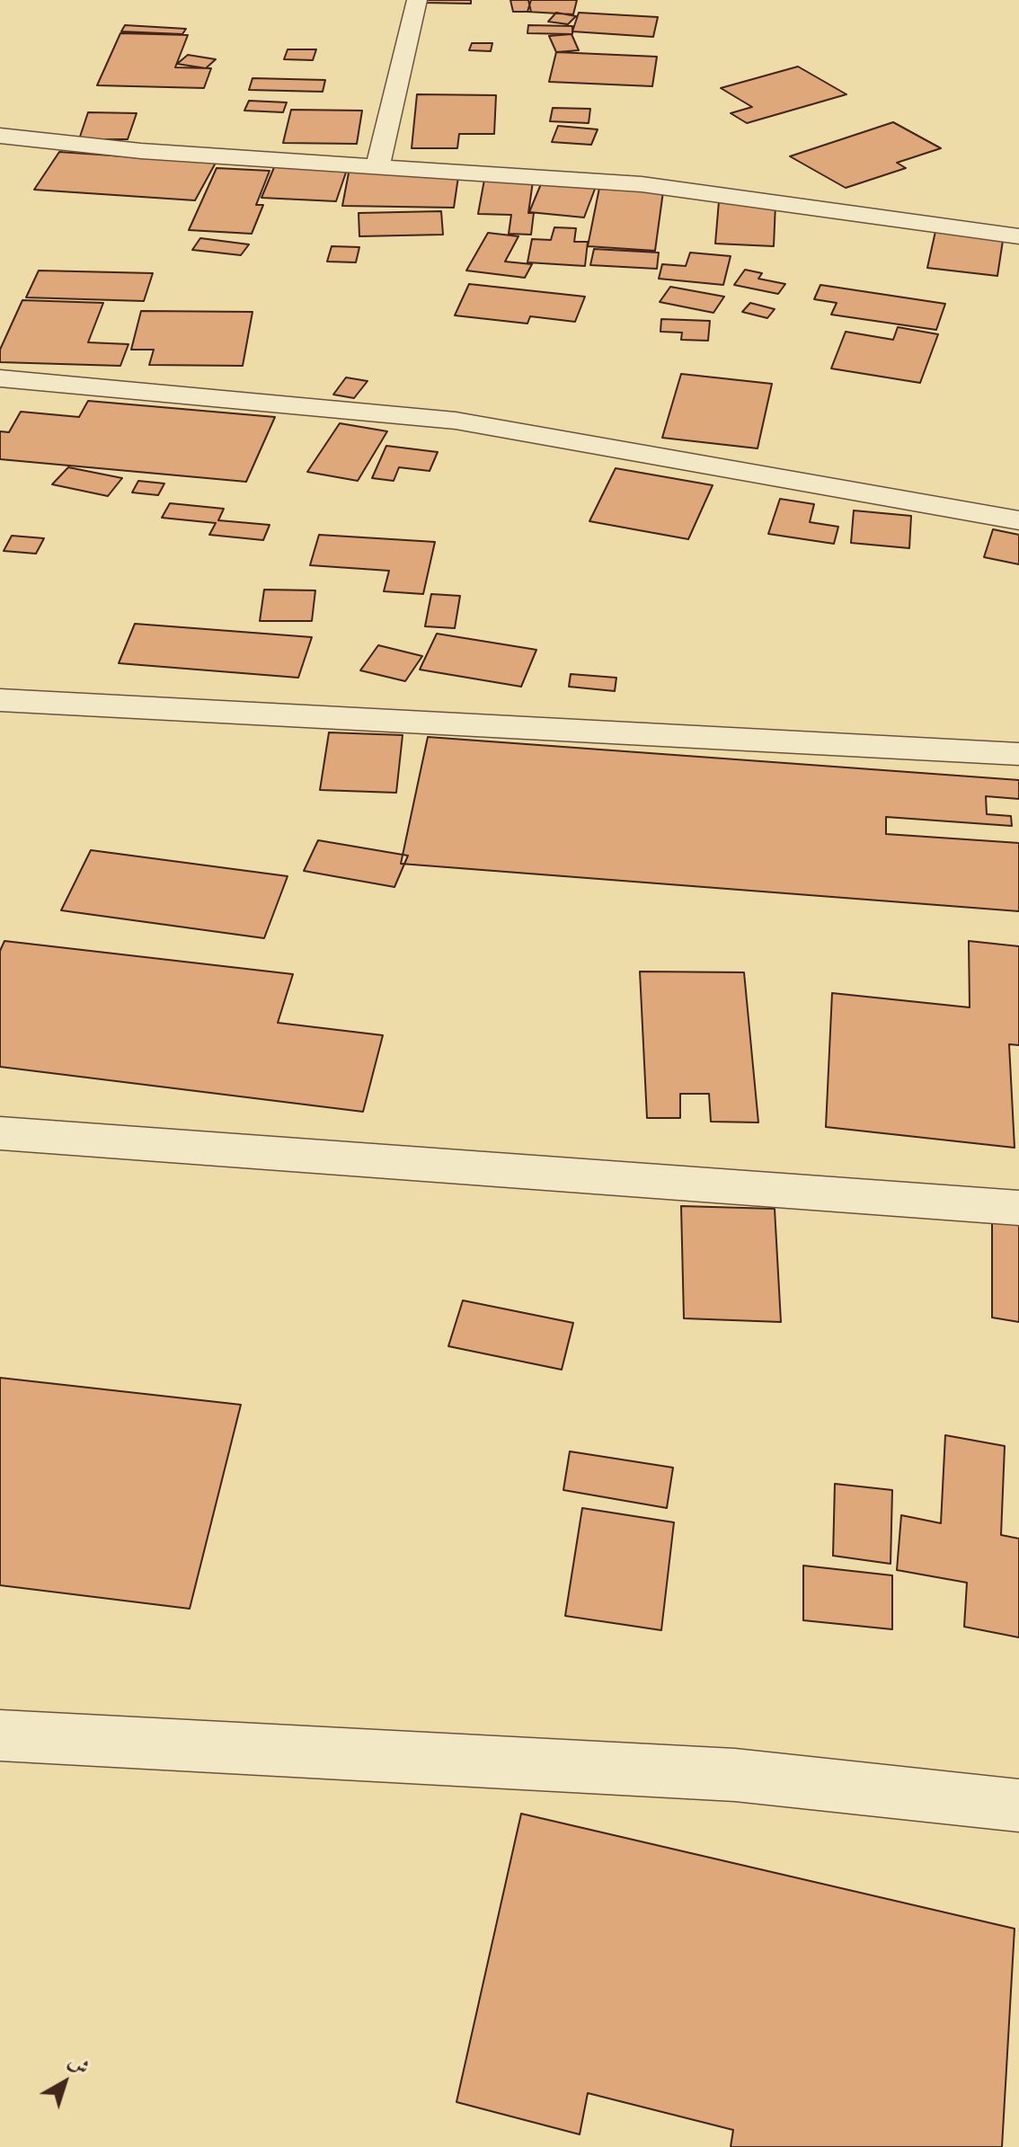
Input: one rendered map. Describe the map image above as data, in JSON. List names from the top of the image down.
{
  "north": "top right"
}
